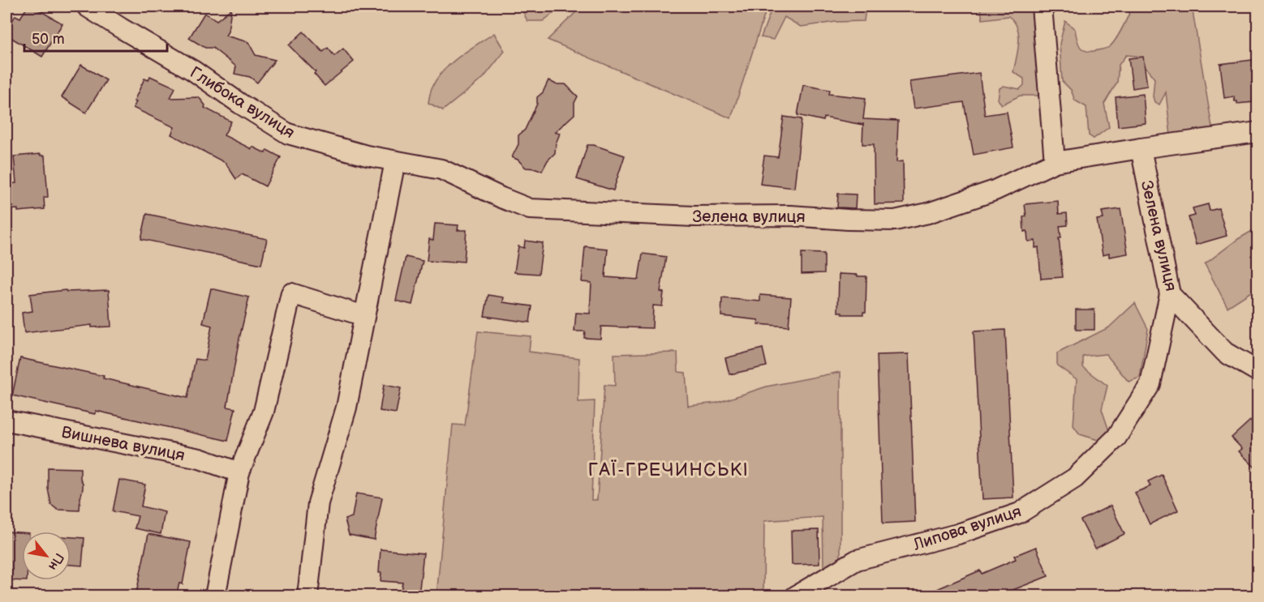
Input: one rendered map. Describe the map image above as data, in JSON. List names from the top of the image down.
{
  "streets": {
    "street": [
      "Глибока вулиця",
      "Зелена вулиця",
      "Вишнева вулиця",
      "Липова вулиця"
    ]
  },
  "crossings": [
    ["Глибока вулиця", "Зелена вулиця"],
    ["Зелена вулиця", "Липова вулиця"]
  ],
  "districts": ["ГАЇ-ГРЕЧИНСЬКІ"],
  "scale_bar": "50 m",
  "north": "bottom right"
}
